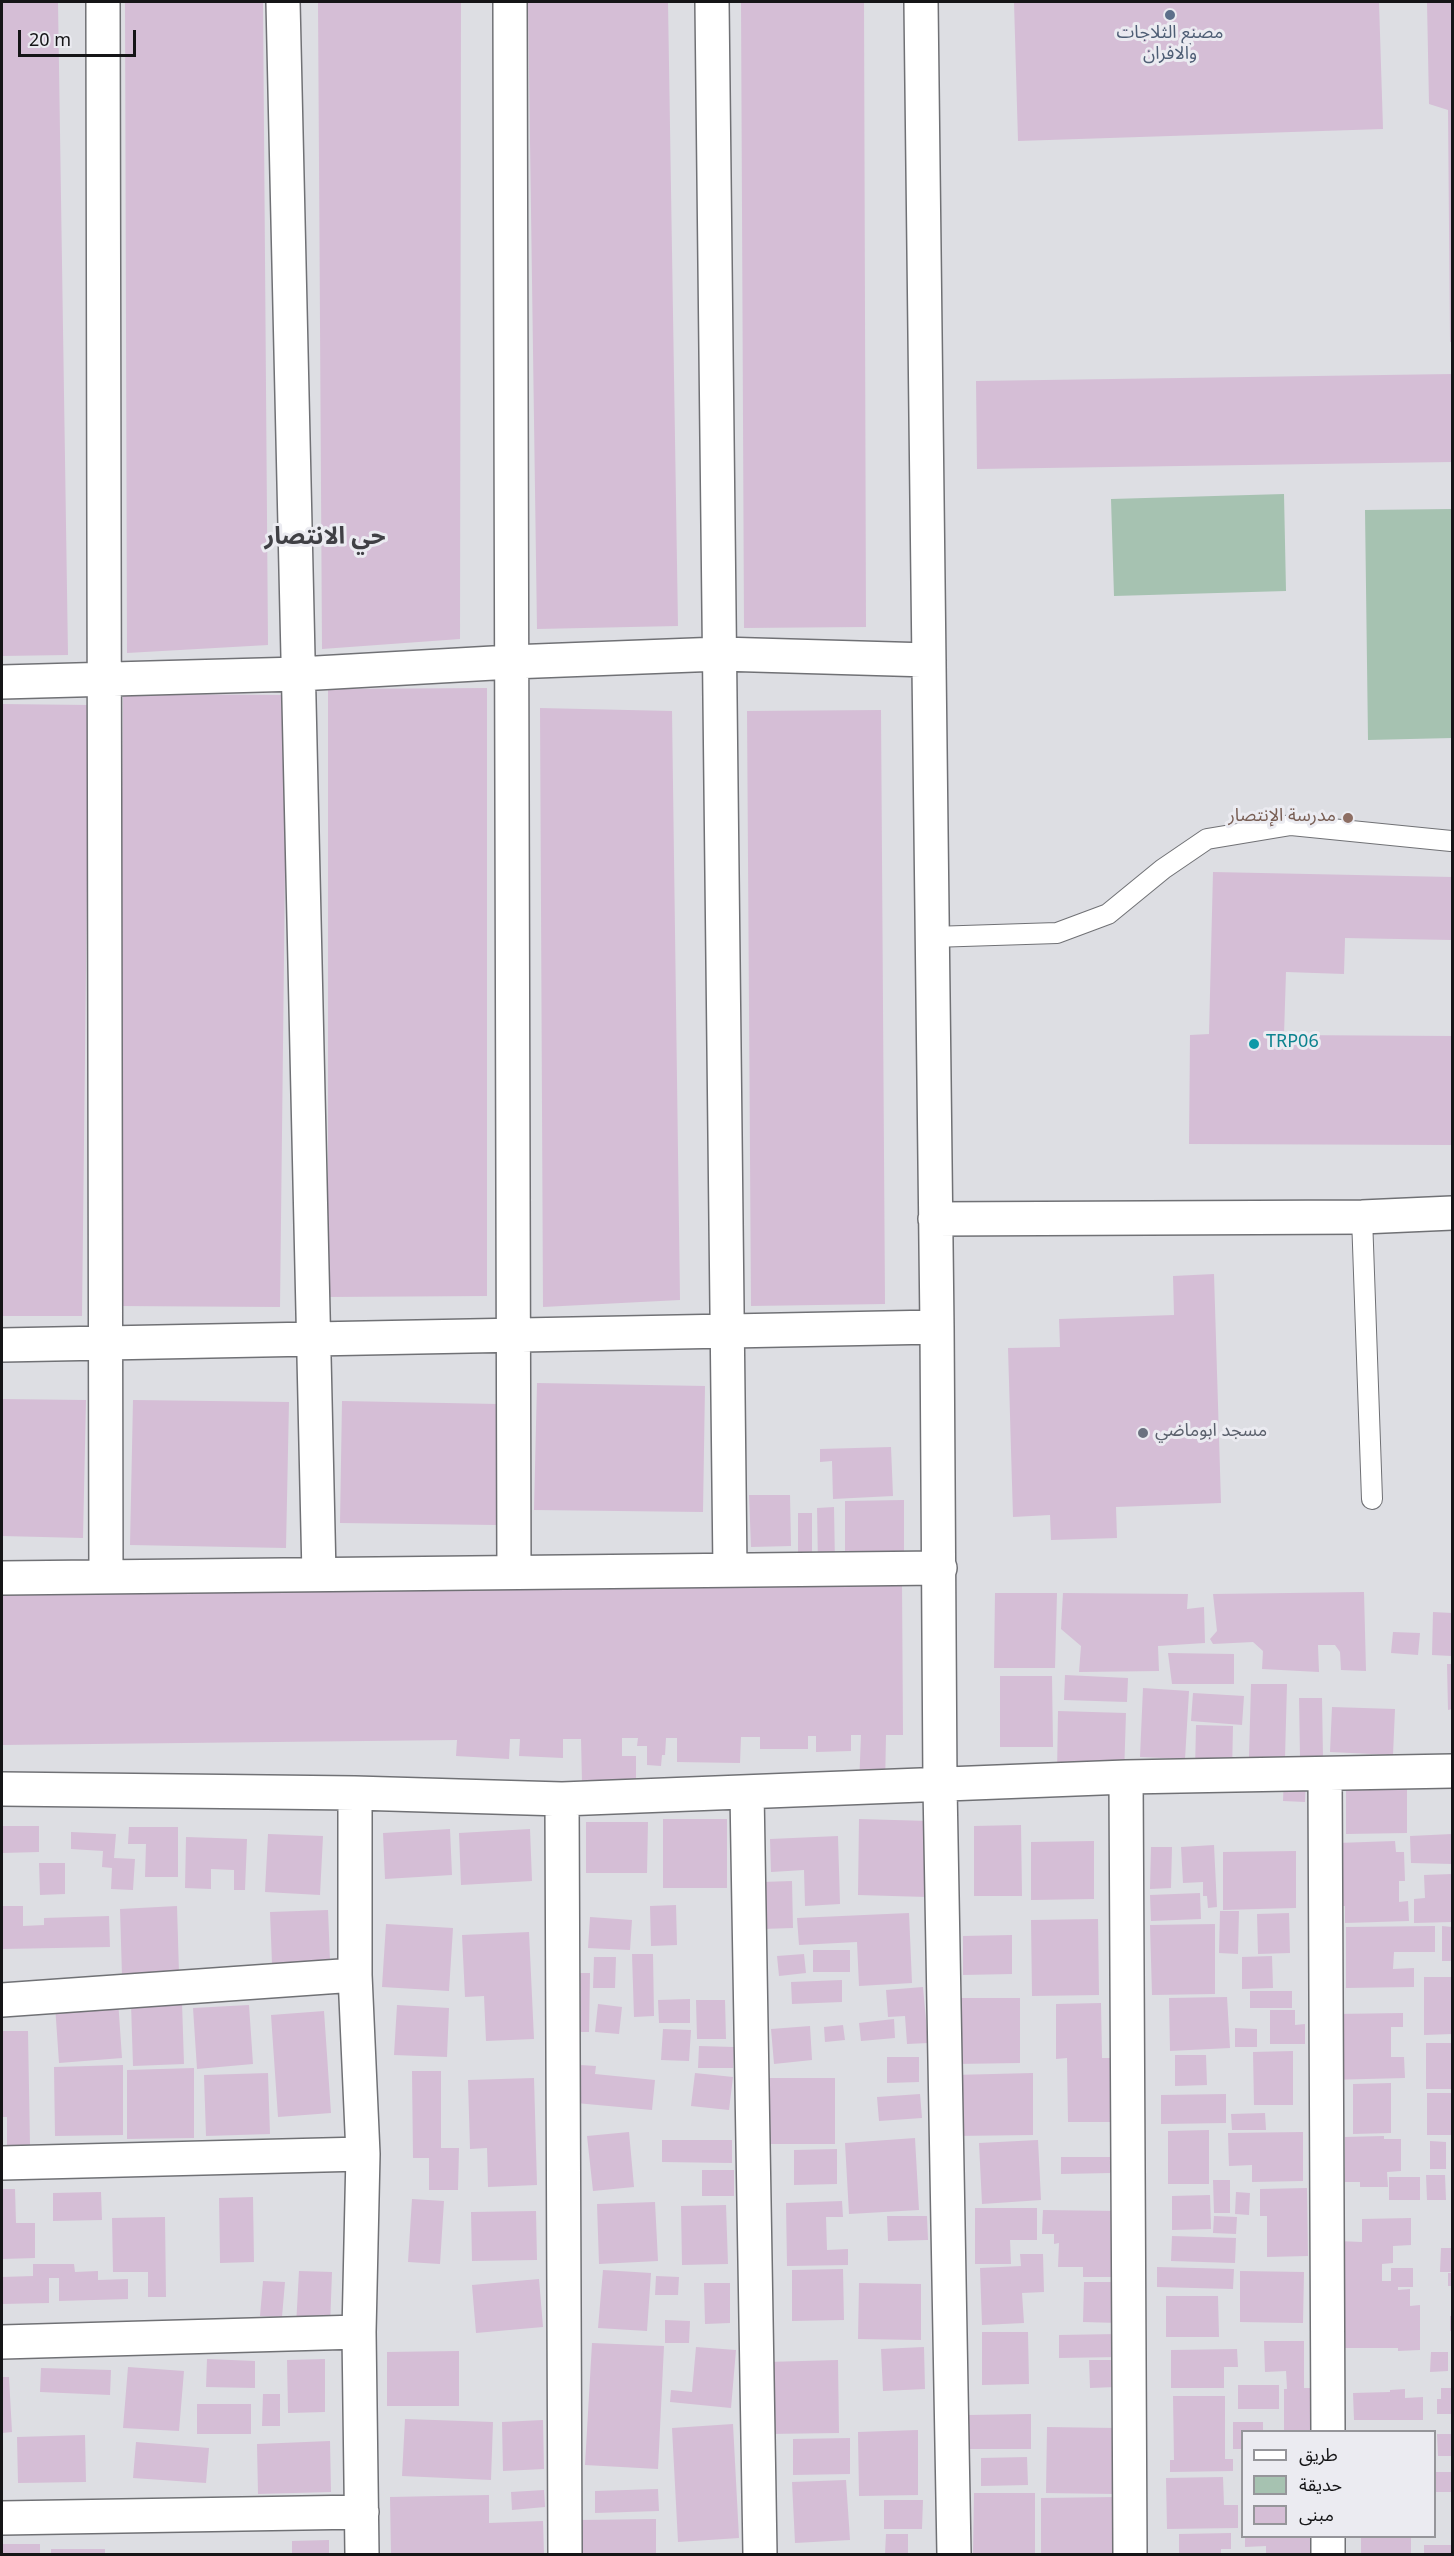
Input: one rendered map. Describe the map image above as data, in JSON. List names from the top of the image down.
{
  "districts": ["حي الانتصار"],
  "places": [
    "مصنع الثلاجات والافران",
    "مدرسة الإنتصار",
    "TRP06",
    "مسجد ابوماضي"
  ],
  "legend": ["طريق", "حديقة", "مبنى"],
  "scale_bar": "20 m"
}
